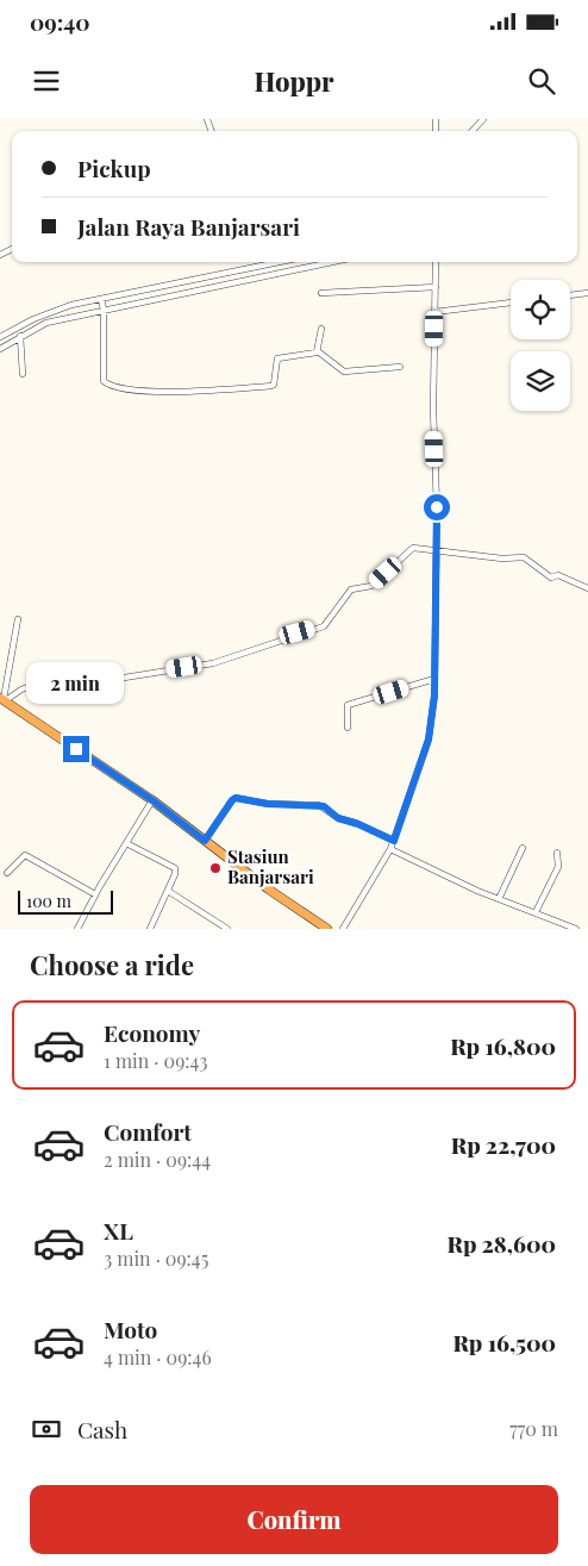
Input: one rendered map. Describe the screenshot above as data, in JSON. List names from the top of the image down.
{
  "places": ["Stasiun Banjarsari"],
  "scale_bar": "100 m",
  "page": {
    "status": "09:40",
    "header": "Hoppr",
    "banner": ["Pickup", "Jalan Raya Banjarsari"],
    "bubble": "2 min",
    "scale": "100 m",
    "heading": "Choose a ride",
    "list": [
      {
        "name": "Economy",
        "note": "1 min · 09:43",
        "value": "Rp 16,800"
      },
      {
        "name": "Comfort",
        "note": "2 min · 09:44",
        "value": "Rp 22,700"
      },
      {
        "name": "XL",
        "note": "3 min · 09:45",
        "value": "Rp 28,600"
      },
      {
        "name": "Moto",
        "note": "4 min · 09:46",
        "value": "Rp 16,500"
      }
    ],
    "pay": ["Cash", "770 m"],
    "buttons": "Confirm"
  }
}
